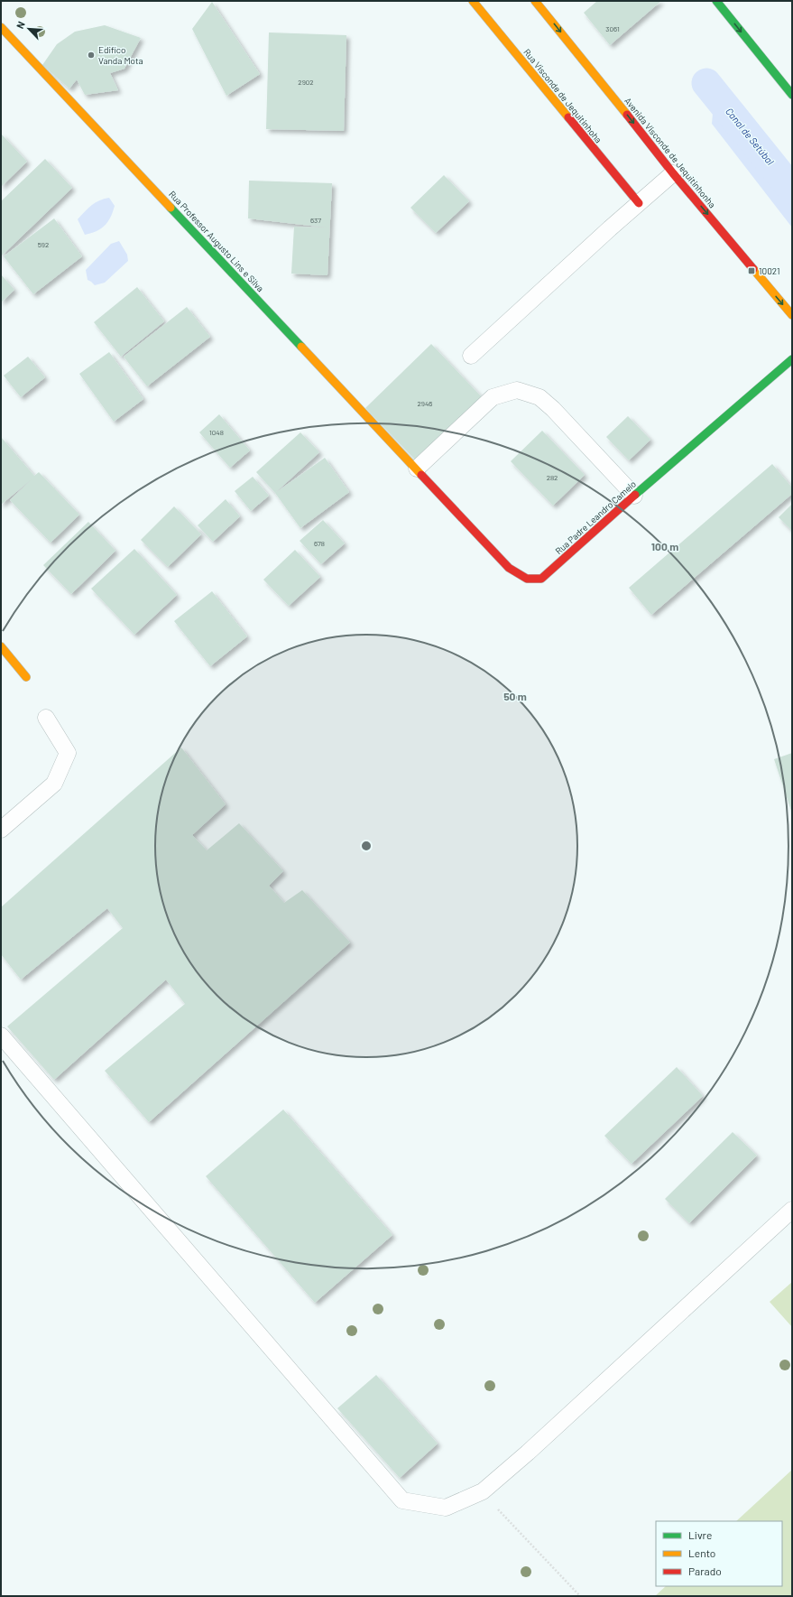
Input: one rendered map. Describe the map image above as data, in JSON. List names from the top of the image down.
{
  "streets": {
    "street": [
      "Rua Visconde de Jequitinhoha",
      "Avenida Visconde de Jequitinhonha",
      "Rua Professor Augusto Lins e Silva",
      "Rua Padre Leandro Camelo"
    ]
  },
  "crossings": [
    ["Rua Professor Augusto Lins e Silva", "Rua Padre Leandro Camelo"]
  ],
  "one_way": ["Avenida Visconde de Jequitinhonha"],
  "water": ["Canal de Setúbal"],
  "places": {
    "other": ["Edifíco Vanda Mota"],
    "transit": ["10021"]
  },
  "house_numbers": [
    "3061",
    "2902",
    "637",
    "592",
    "2946",
    "1048",
    "282",
    "678"
  ],
  "legend": ["Livre", "Lento", "Parado"],
  "north": "top left",
  "rings": ["100 m", "50 m"]
}
